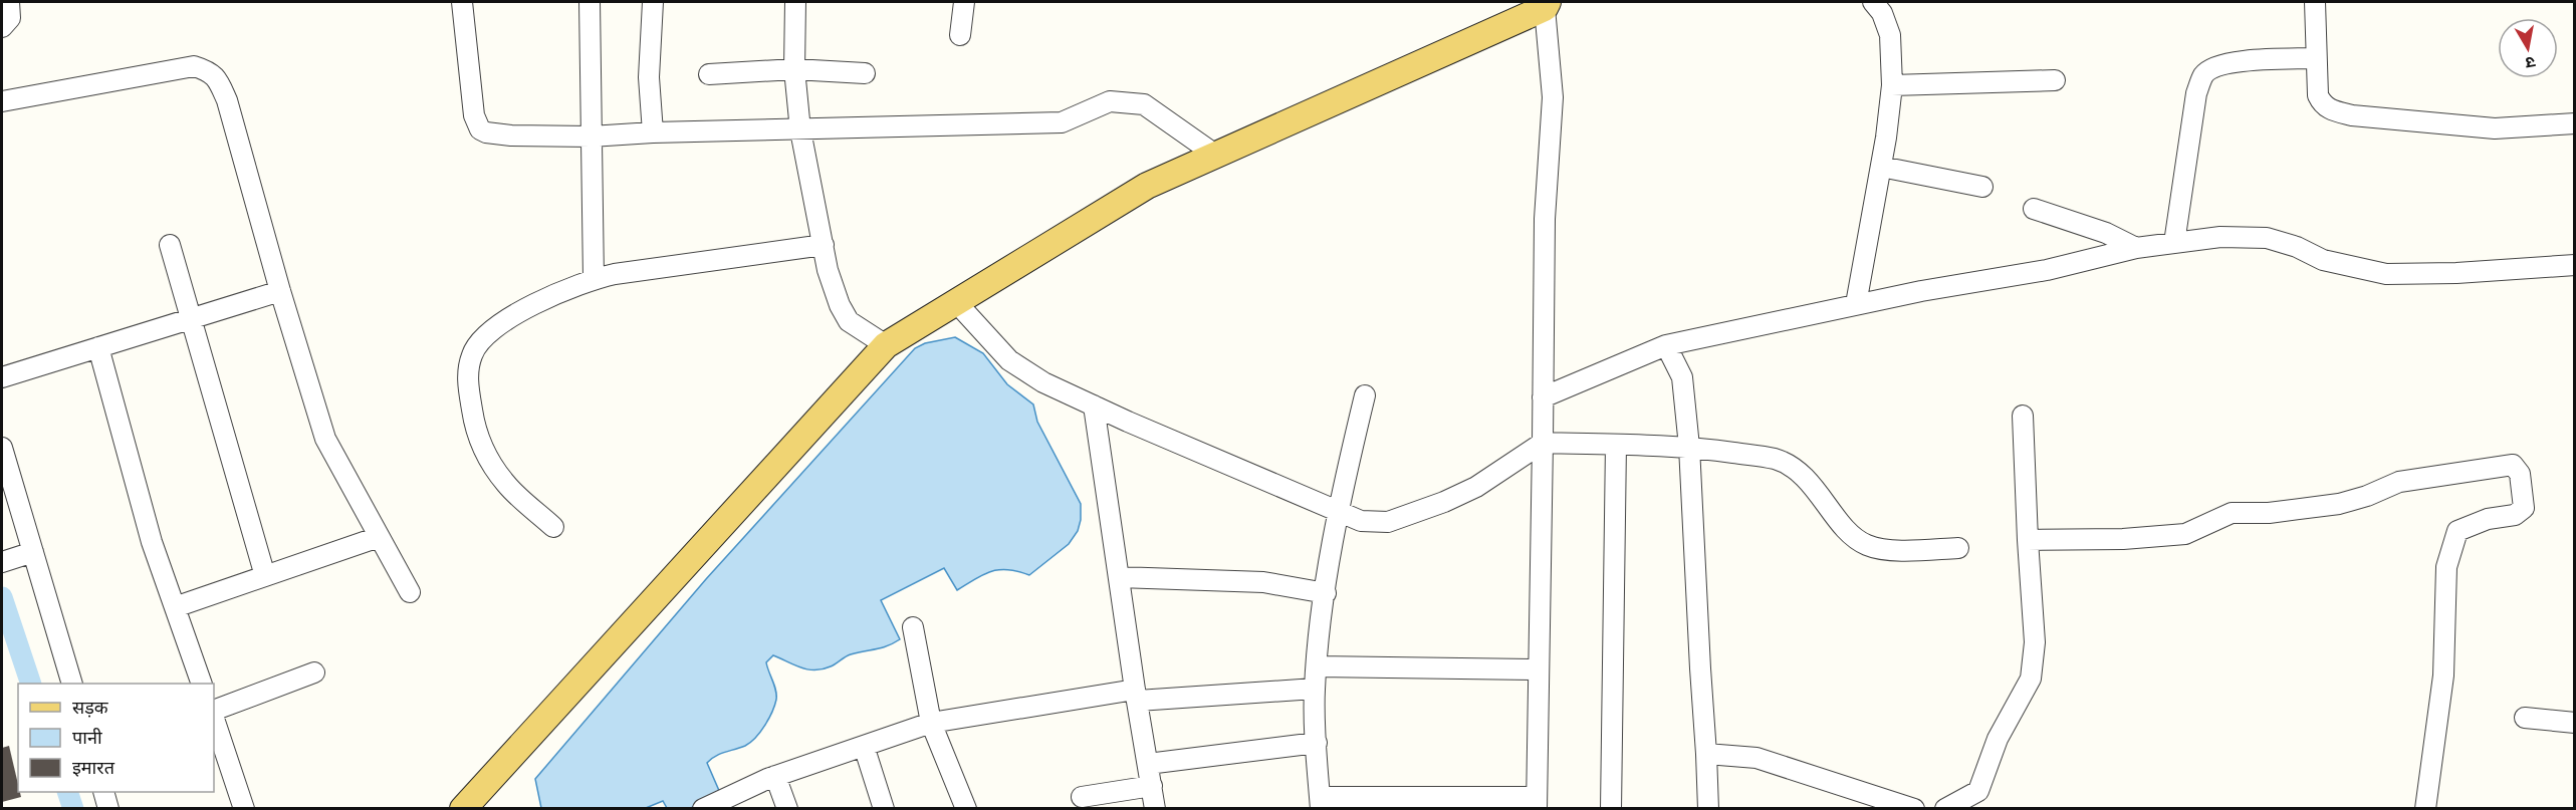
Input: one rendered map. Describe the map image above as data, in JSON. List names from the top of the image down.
{
  "legend": ["सड़क", "पानी", "इमारत"],
  "north": "bottom"
}
